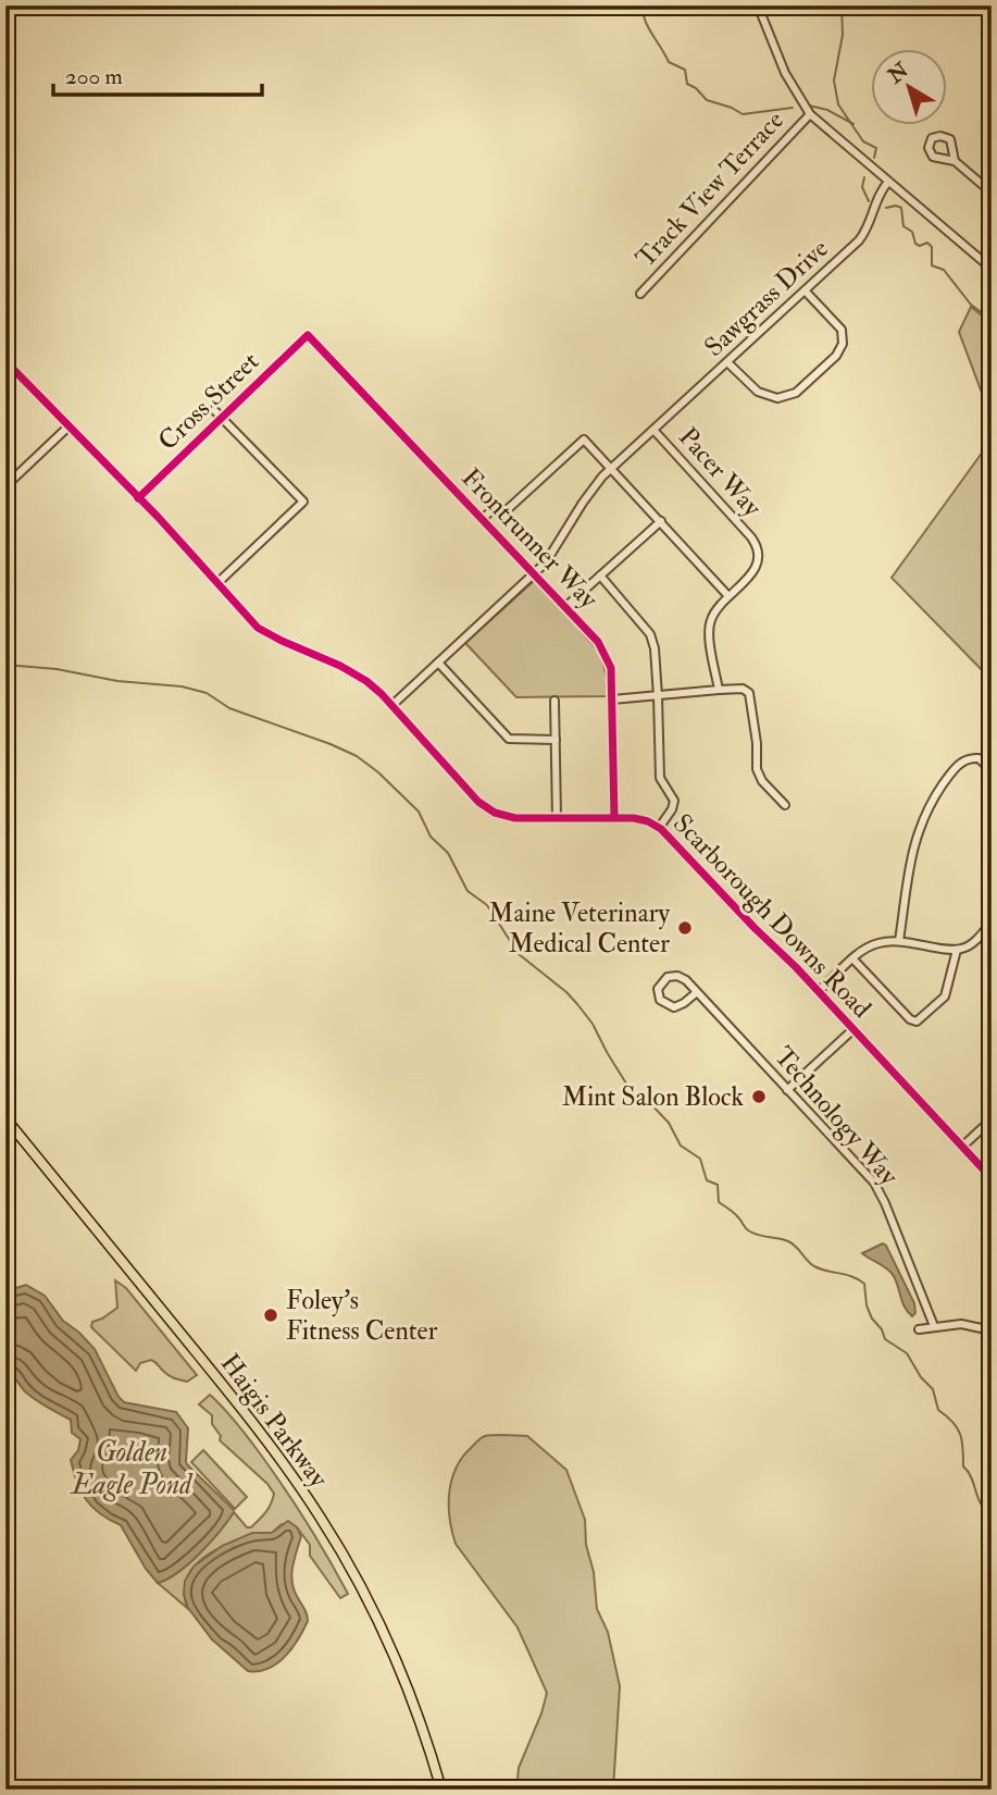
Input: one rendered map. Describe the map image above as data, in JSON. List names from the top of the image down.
{
  "streets": {
    "main road": ["Haigis Parkway"],
    "street": [
      "Track View Terrace",
      "Sawgrass Drive",
      "Cross Street",
      "Pacer Way",
      "Frontrunner Way",
      "Scarborough Downs Road",
      "Technology Way"
    ]
  },
  "crossings": [
    ["Sawgrass Drive", "Pacer Way"],
    ["Sawgrass Drive", "Frontrunner Way"],
    ["Sawgrass Drive", "Scarborough Downs Road"],
    ["Cross Street", "Frontrunner Way"],
    ["Cross Street", "Scarborough Downs Road"],
    ["Frontrunner Way", "Scarborough Downs Road"]
  ],
  "water": ["Golden Eagle Pond"],
  "places": ["Maine Veterinary Medical Center", "Mint Salon Block", "Foley's Fitness Center"],
  "scale_bar": "200 m",
  "north": "top left"
}
